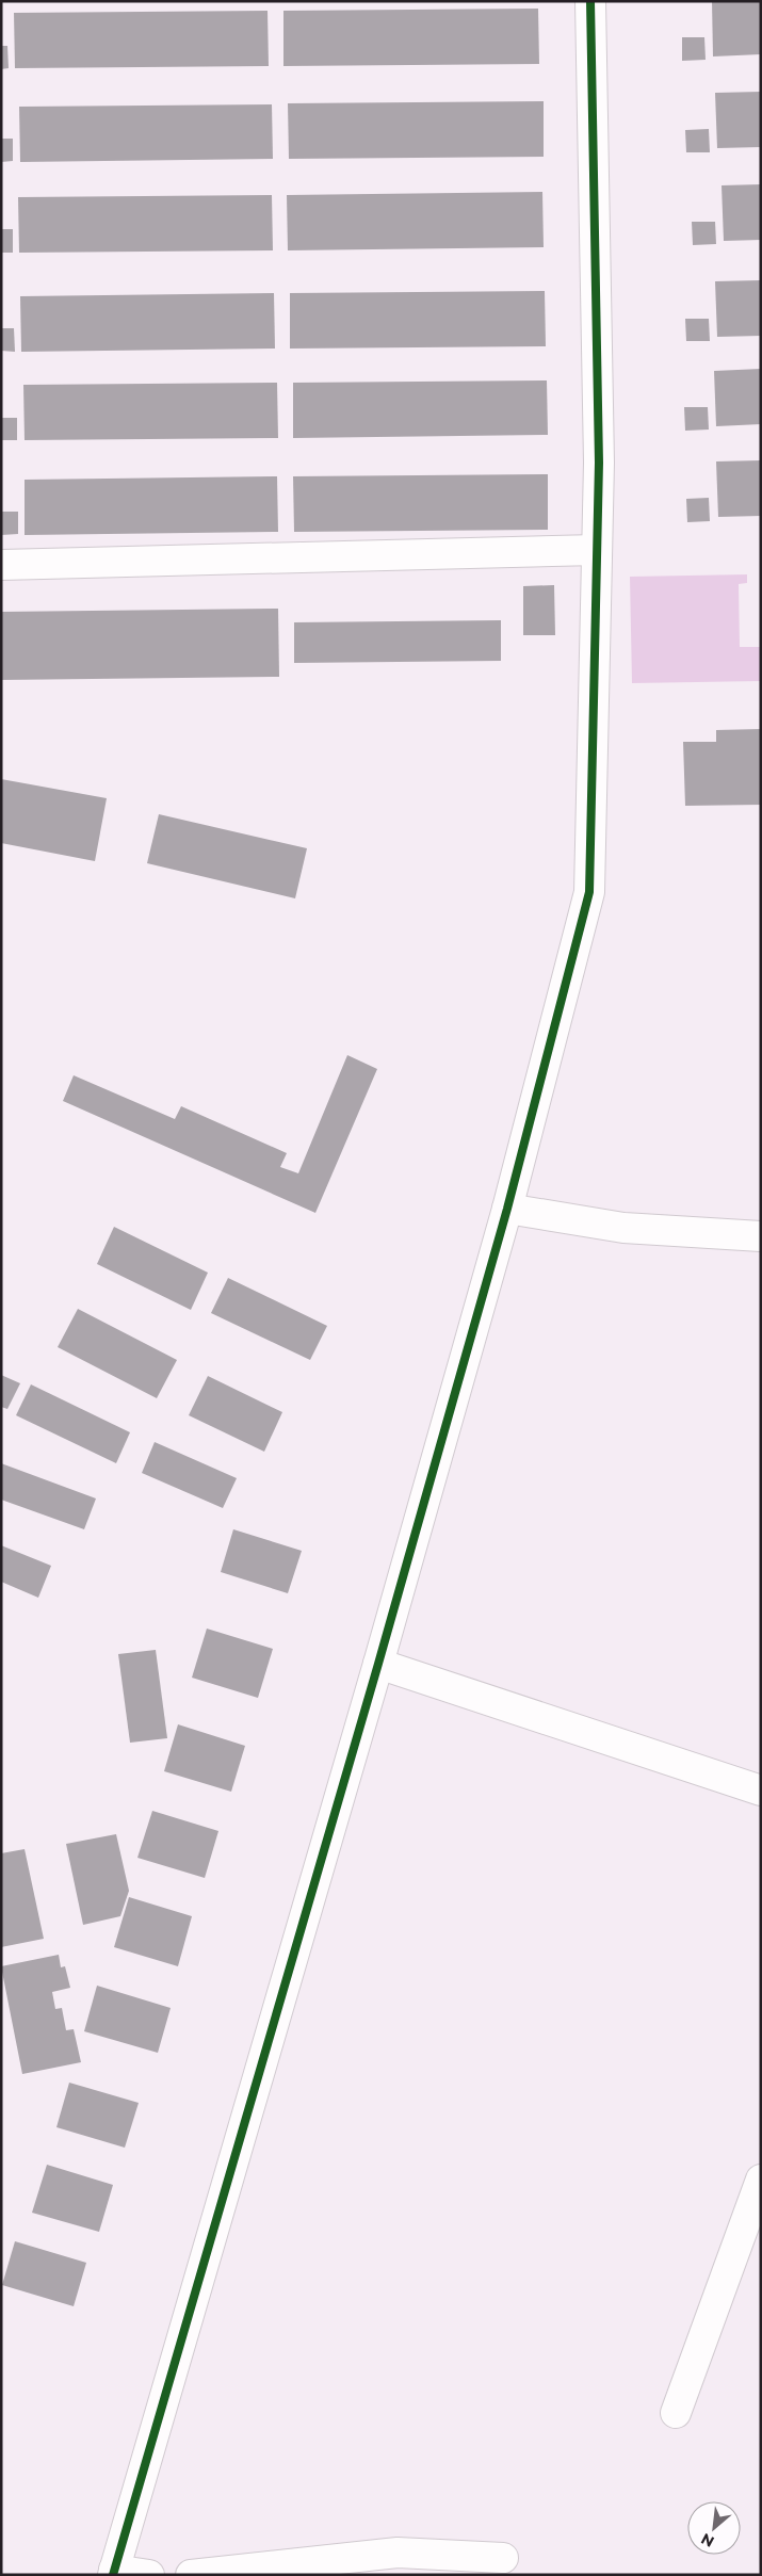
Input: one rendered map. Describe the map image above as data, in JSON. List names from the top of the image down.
{
  "north": "bottom left"
}
